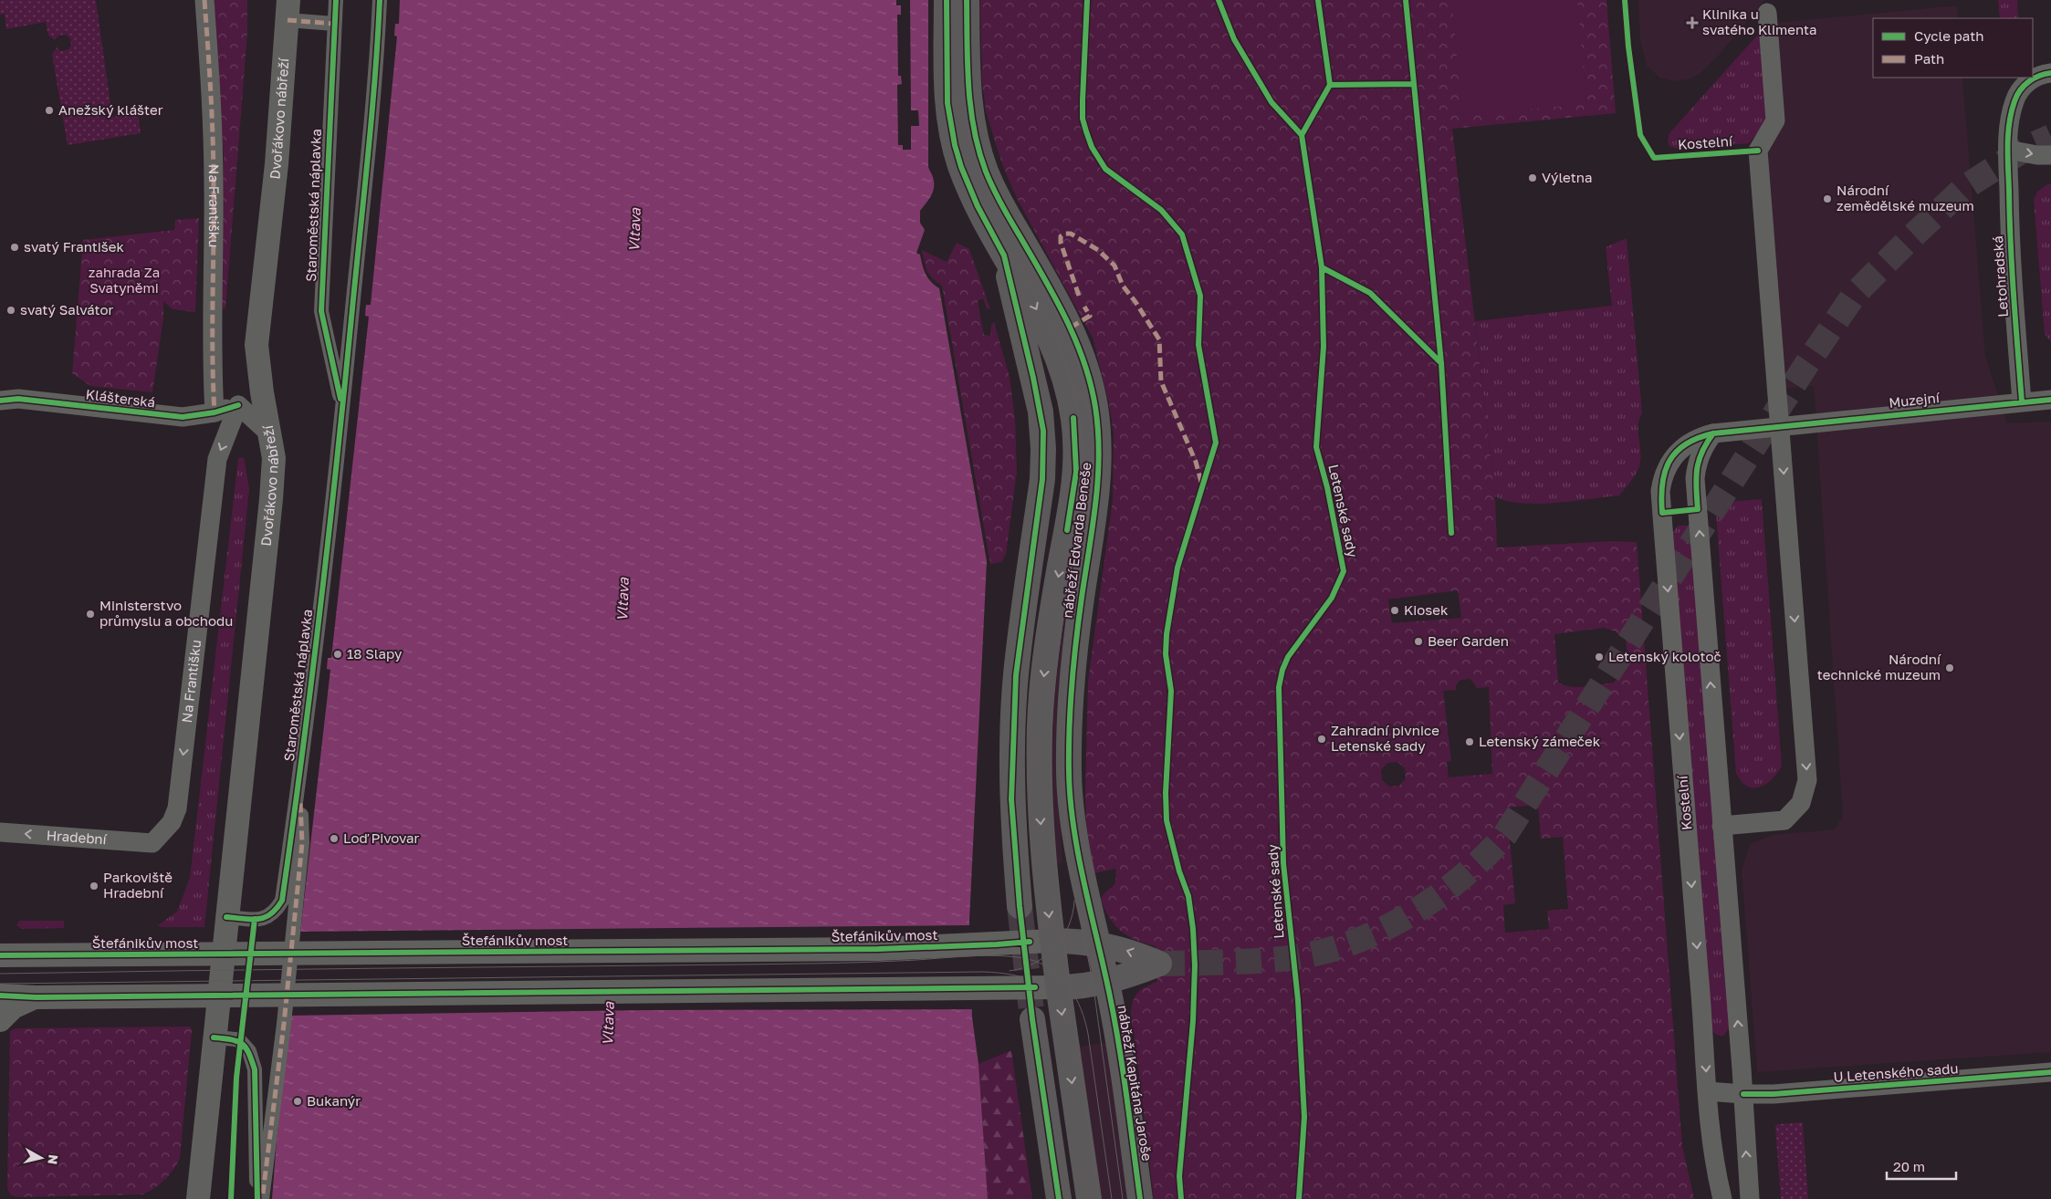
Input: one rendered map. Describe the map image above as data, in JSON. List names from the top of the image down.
{
  "streets": {
    "main road": ["nábřeží Edvarda Beneše", "nábřeží Kapitána Jaroše"],
    "street": [
      "Dvořákovo nábřeží",
      "Kostelní",
      "Staroměstská náplavka",
      "Na Františku",
      "Letohradská",
      "Klášterská",
      "Muzejní",
      "Hradební",
      "Štefánikův most",
      "U Letenského sadu"
    ],
    "cycle path": ["Letenské sady"]
  },
  "crossings": [
    ["Dvořákovo nábřeží", "Staroměstská náplavka"],
    ["Dvořákovo nábřeží", "Klášterská"],
    ["Kostelní", "Muzejní"],
    ["Kostelní", "U Letenského sadu"],
    ["Na Františku", "Klášterská"],
    ["Na Františku", "Hradební"],
    ["Letohradská", "Muzejní"],
    ["nábřeží Edvarda Beneše", "Štefánikův most"],
    ["nábřeží Edvarda Beneše", "nábřeží Kapitána Jaroše"]
  ],
  "one_way": ["Na Františku"],
  "water": ["Vltava"],
  "parks": ["zahrada Za Svatyněmi"],
  "places": {
    "health": ["Klinika u svatého Klimenta"],
    "other": [
      "Anežský klášter",
      "Výletna",
      "Národní zemědělské muzeum",
      "svatý František",
      "svatý Salvátor",
      "Kiosek",
      "Ministerstvo průmyslu a obchodu",
      "Beer Garden",
      "18 Slapy",
      "Letenský kolotoč",
      "Národní technické muzeum",
      "Zahradní pivnice Letenské sady",
      "Letenský zámeček",
      "Loď Pivovar",
      "Parkoviště Hradební",
      "Bukanýr"
    ]
  },
  "legend": ["Cycle path", "Path"],
  "scale_bar": "20 m",
  "north": "right"
}
